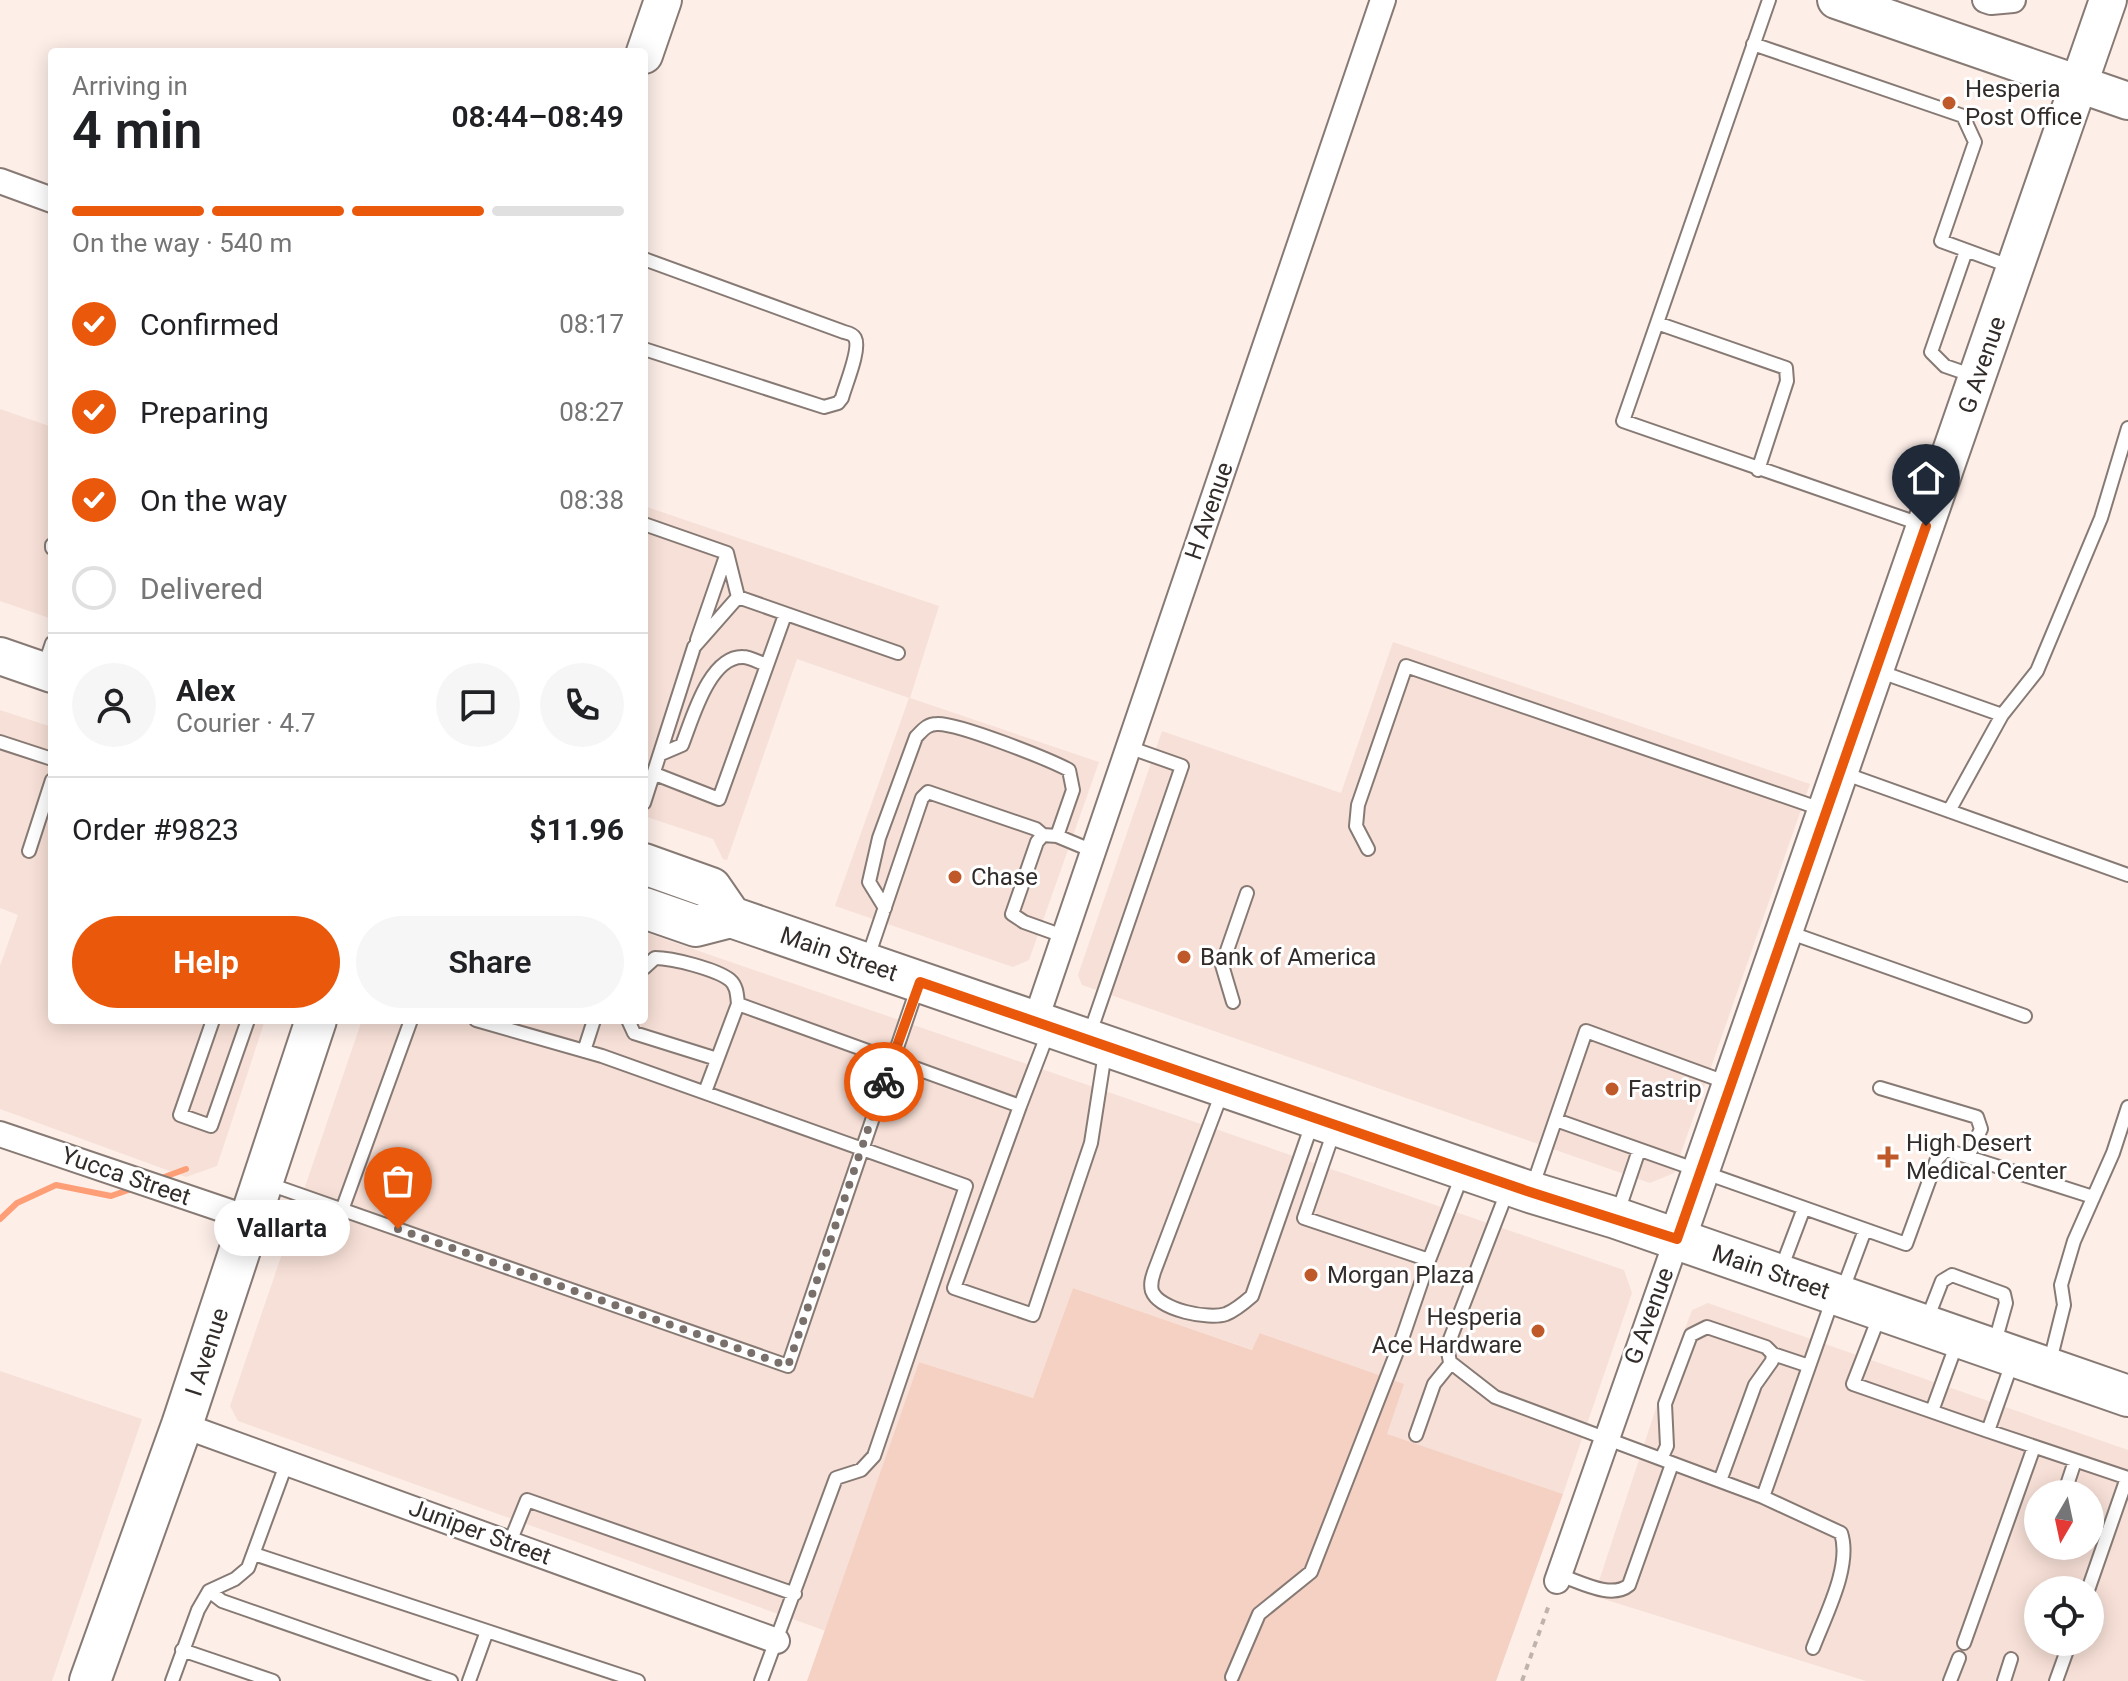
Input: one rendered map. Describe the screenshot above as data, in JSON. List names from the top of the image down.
{
  "streets": {
    "main road": ["Main Street", "I Avenue"],
    "street": [
      "G Avenue",
      "H Avenue",
      "Yucca Street",
      "Juniper Street"
    ]
  },
  "crossings": [
    ["G Avenue", "Main Street"],
    ["H Avenue", "Main Street"],
    ["Yucca Street", "I Avenue"],
    ["I Avenue", "Juniper Street"]
  ],
  "places": {
    "other": [
      "Hesperia Post Office",
      "Chase",
      "Bank of America",
      "Fastrip",
      "Vallarta",
      "Morgan Plaza",
      "Hesperia Ace Hardware"
    ],
    "health": ["High Desert Medical Center"]
  },
  "north": "bottom",
  "page": {
    "heading": ["4 min", "Arriving in", "08:44–08:49"],
    "panel": [
      "Alex",
      "Courier · 4.7",
      "Order #9823",
      "$11.96"
    ],
    "bar": "On the way · 540 m",
    "list": [
      ["Confirmed", "08:17"],
      ["Preparing", "08:27"],
      ["On the way", "08:38"],
      "Delivered"
    ],
    "buttons": ["Help", "Share"],
    "bubble": "Vallarta"
  }
}
